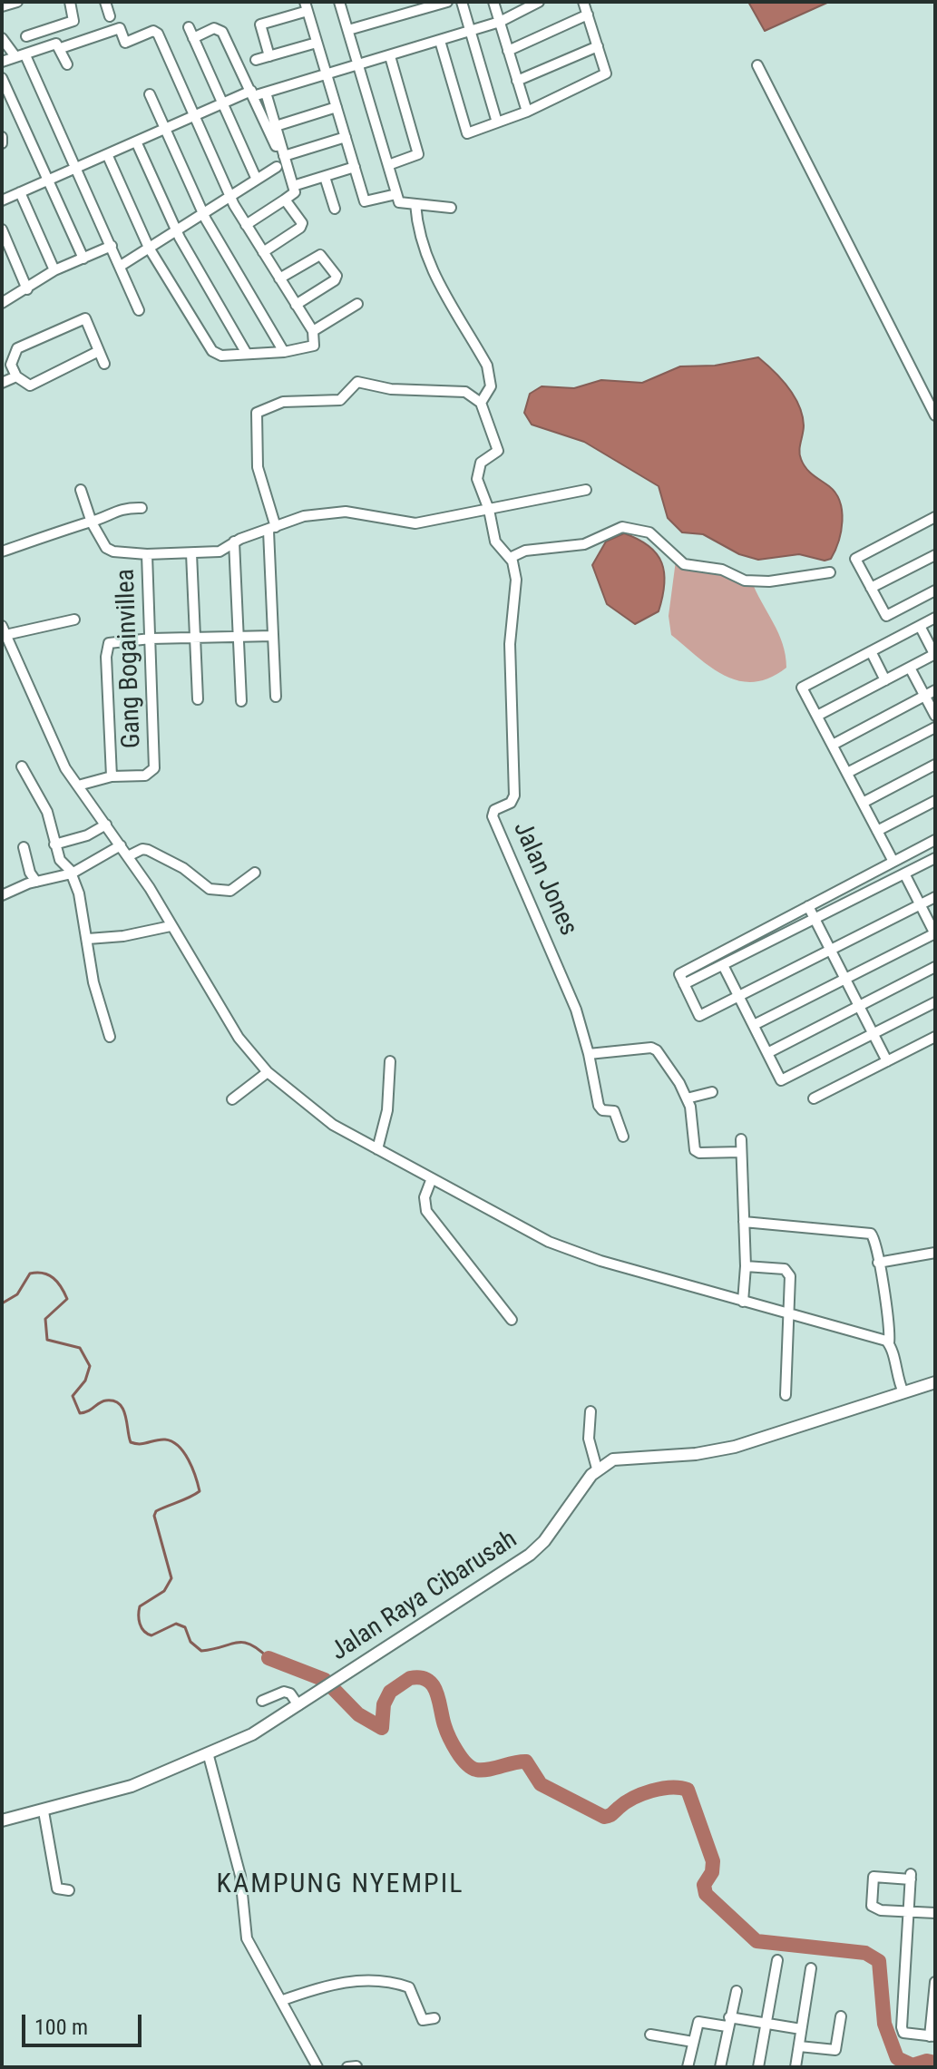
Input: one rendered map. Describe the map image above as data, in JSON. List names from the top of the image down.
{
  "streets": {
    "main road": ["Jalan Raya Cibarusah"],
    "street": ["Gang Bogainvillea", "Jalan Jones"]
  },
  "districts": ["KAMPUNG NYEMPIL"],
  "scale_bar": "100 m"
}
